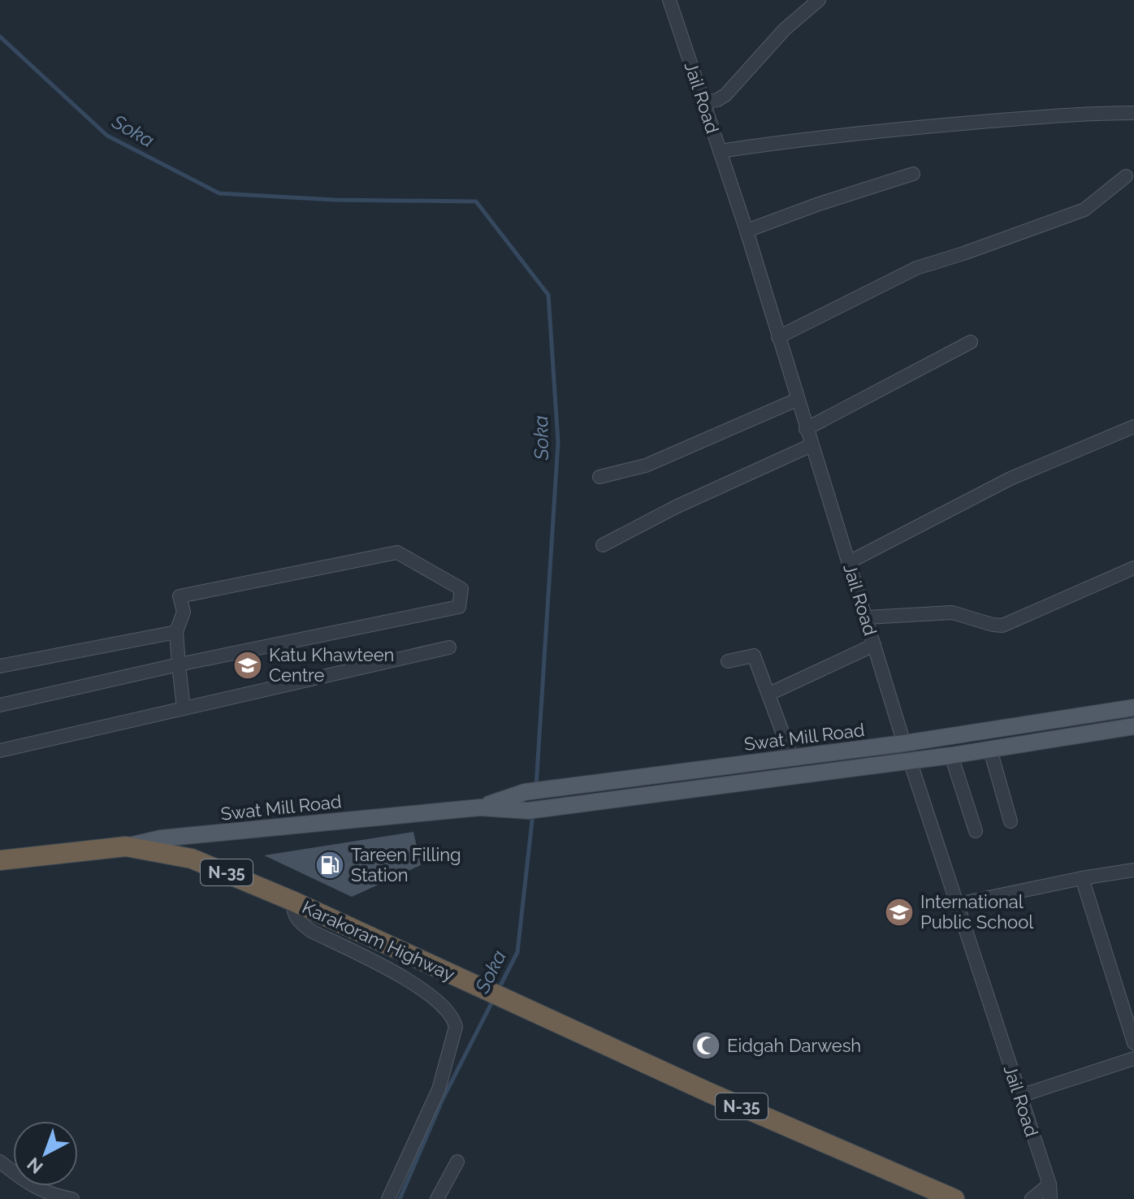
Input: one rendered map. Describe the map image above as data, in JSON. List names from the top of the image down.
{
  "streets": {
    "highway": ["N-35", "Karakoram Highway"],
    "main road": ["Swat Mill Road"],
    "street": ["Jail Road"]
  },
  "crossings": [
    ["Jail Road", "Swat Mill Road"],
    ["Swat Mill Road", "Karakoram Highway"]
  ],
  "water": ["Soka"],
  "places": {
    "school or university": ["Katu Khawteen Centre", "International Public School"],
    "fuel station": ["Tareen Filling Station"],
    "mosque": ["Eidgah Darwesh"]
  },
  "north": "bottom left"
}
